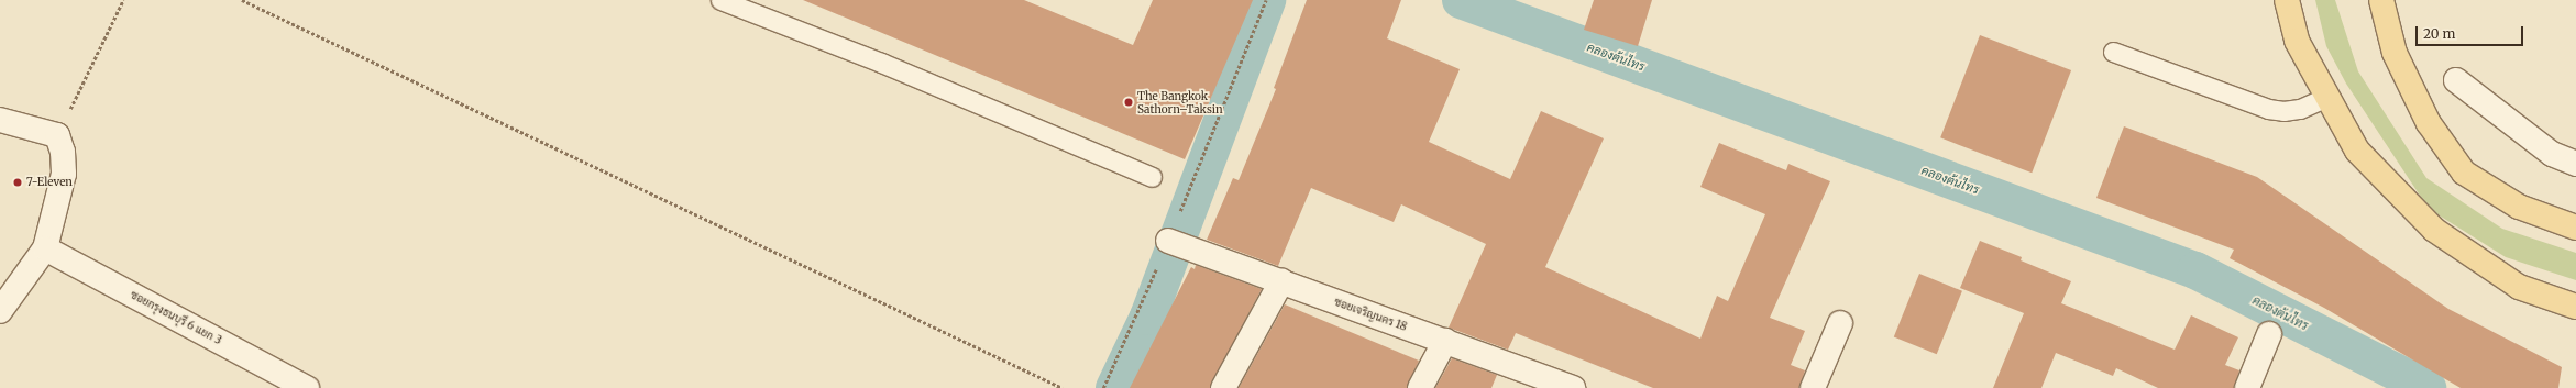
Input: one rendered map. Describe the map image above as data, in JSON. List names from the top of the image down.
{
  "streets": {
    "street": ["ซอยเจริญนคร 18", "ซอยกรุงธนบุรี 6 แยก 3"]
  },
  "water": ["คลองต้นไทร"],
  "places": ["The Bangkok Sathorn–Taksin", "7-Eleven"],
  "scale_bar": "20 m"
}
